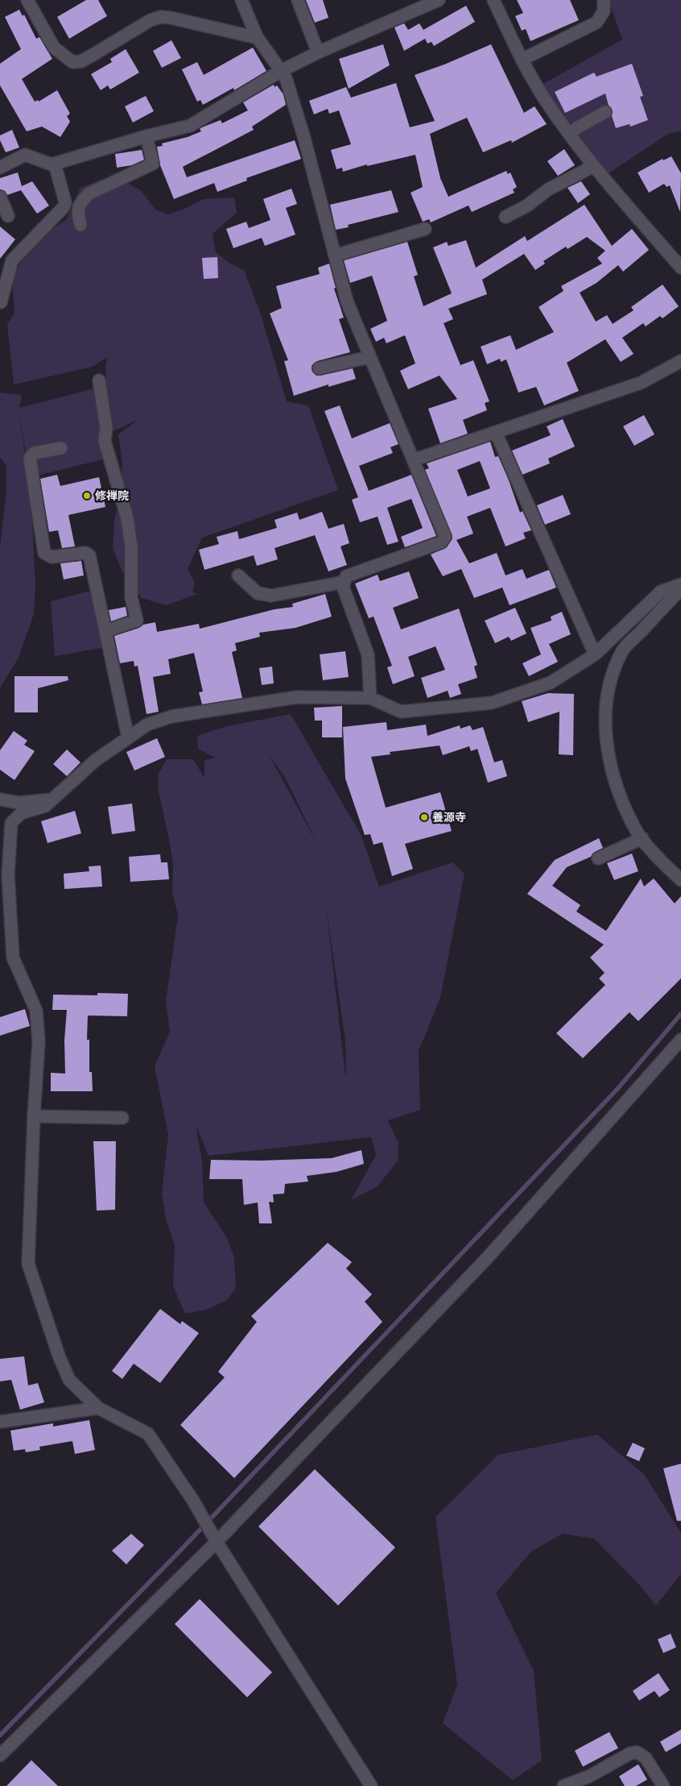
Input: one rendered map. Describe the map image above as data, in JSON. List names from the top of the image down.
{
  "places": ["修禅院", "養源寺"]
}
